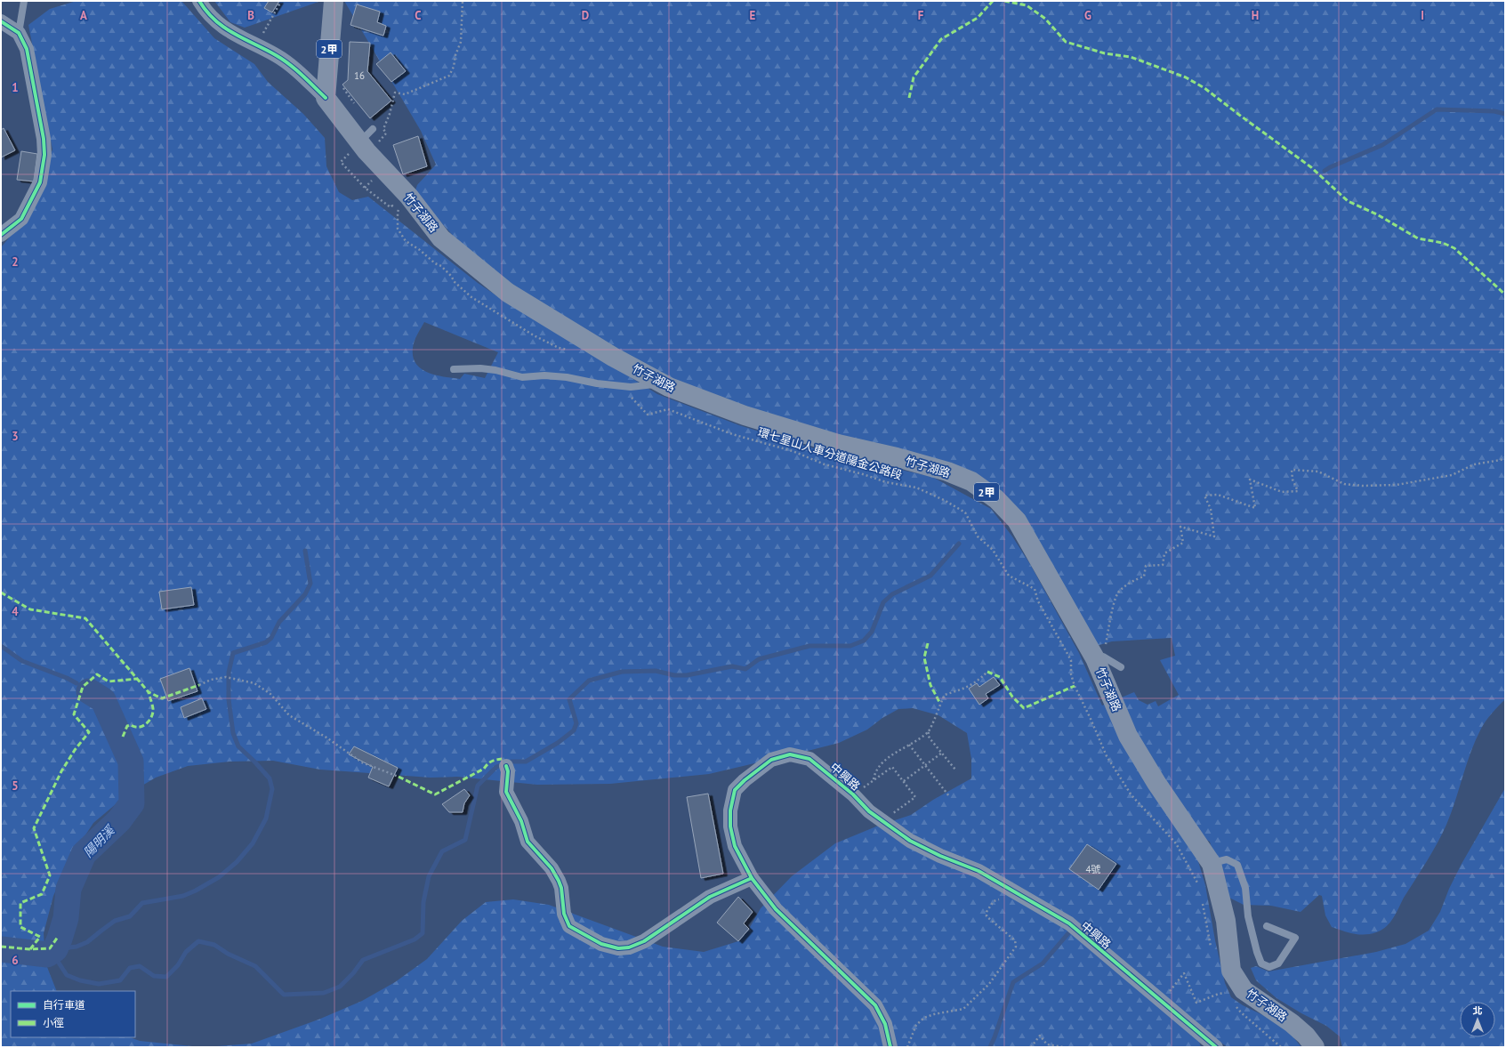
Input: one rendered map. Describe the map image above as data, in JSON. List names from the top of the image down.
{
  "streets": {
    "main road": ["2甲", "竹子湖路"],
    "street": ["中興路"],
    "path": ["環七星山人車分道陽金公路段"]
  },
  "crossings": [
    ["2甲", "竹子湖路"]
  ],
  "water": ["陽明溪"],
  "house_numbers": ["16", "4號"],
  "legend": ["自行車道", "小徑"],
  "north": "top",
  "grid": {
    "columns": [
      "A",
      "B",
      "C",
      "D",
      "E",
      "F",
      "G",
      "H",
      "I"
    ],
    "rows": [
      "1",
      "2",
      "3",
      "4",
      "5",
      "6"
    ]
  }
}
